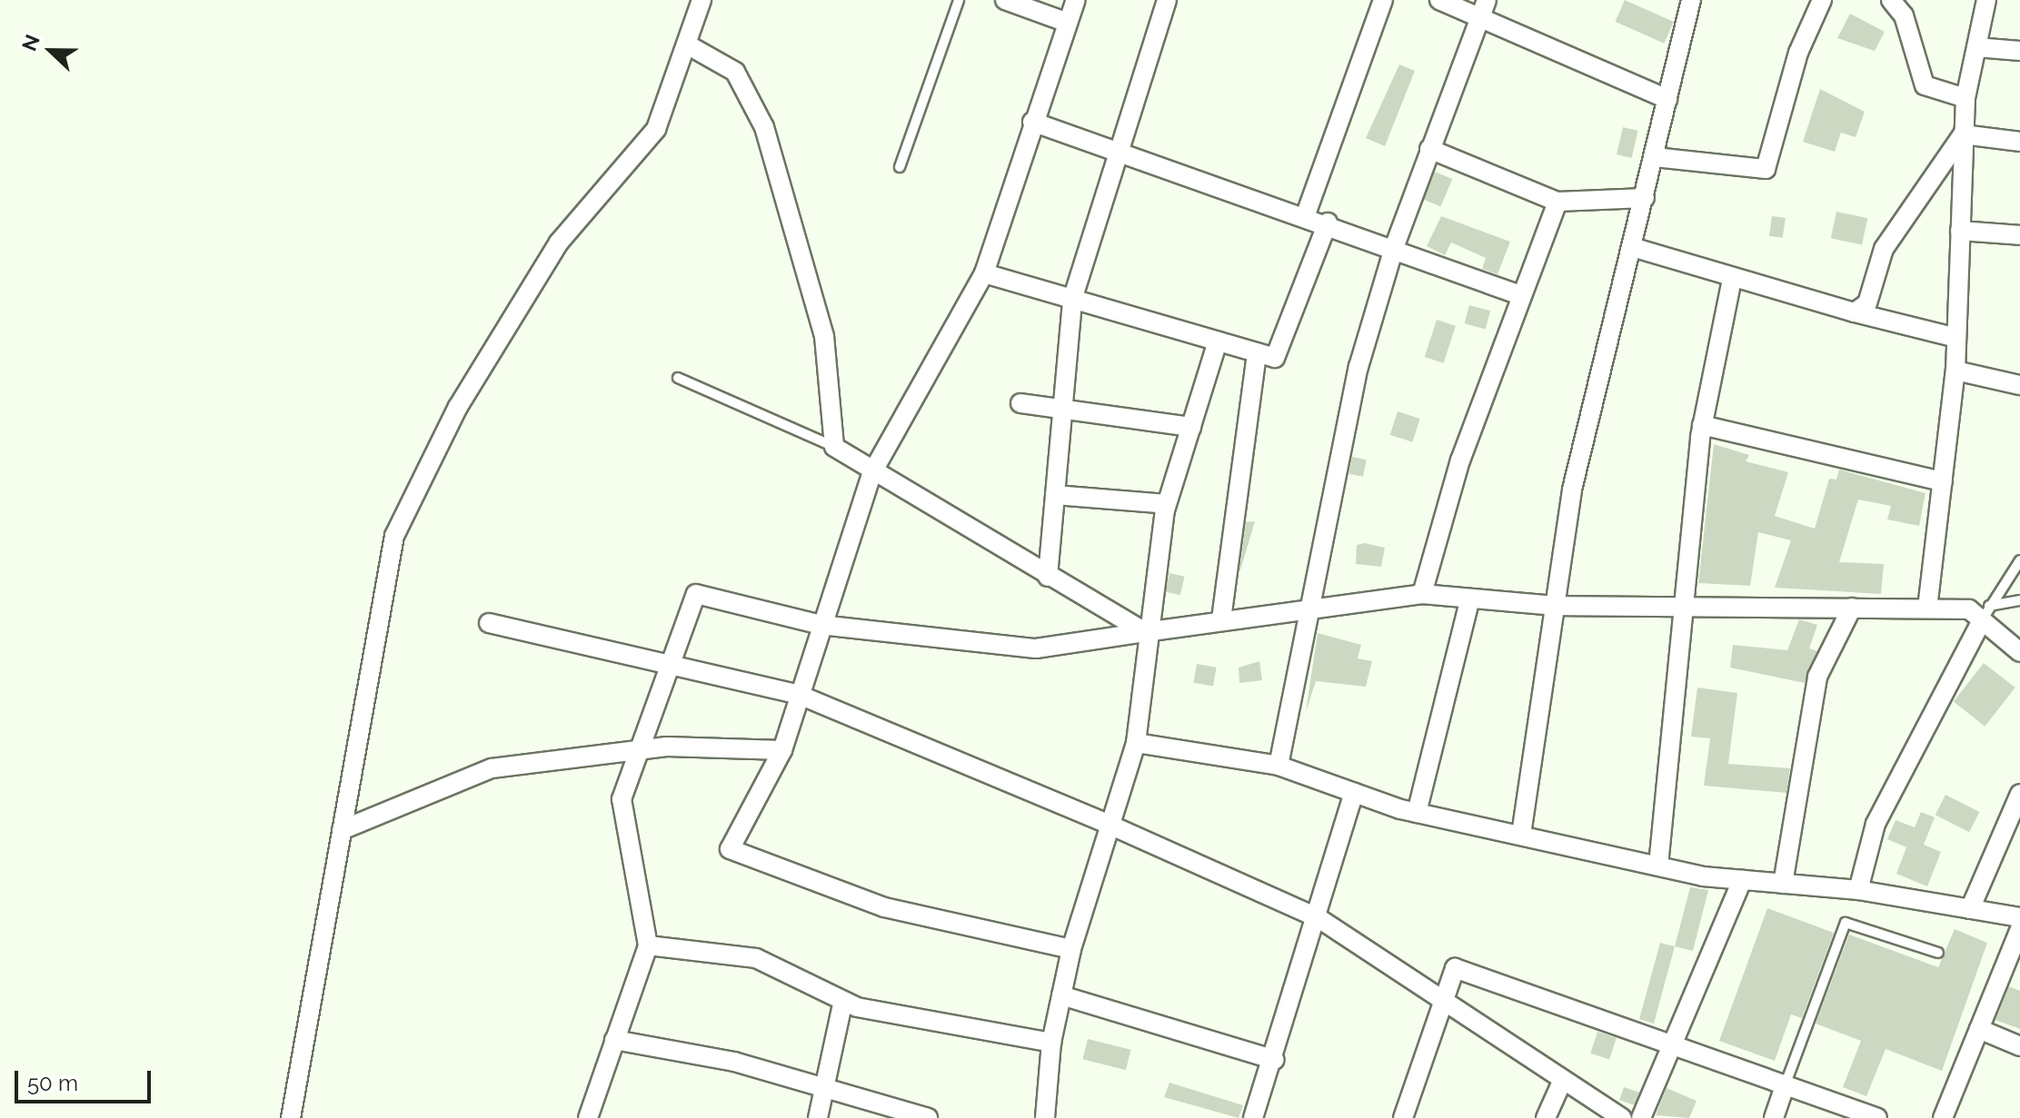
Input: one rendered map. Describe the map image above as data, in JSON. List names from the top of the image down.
{
  "scale_bar": "50 m",
  "north": "left"
}
